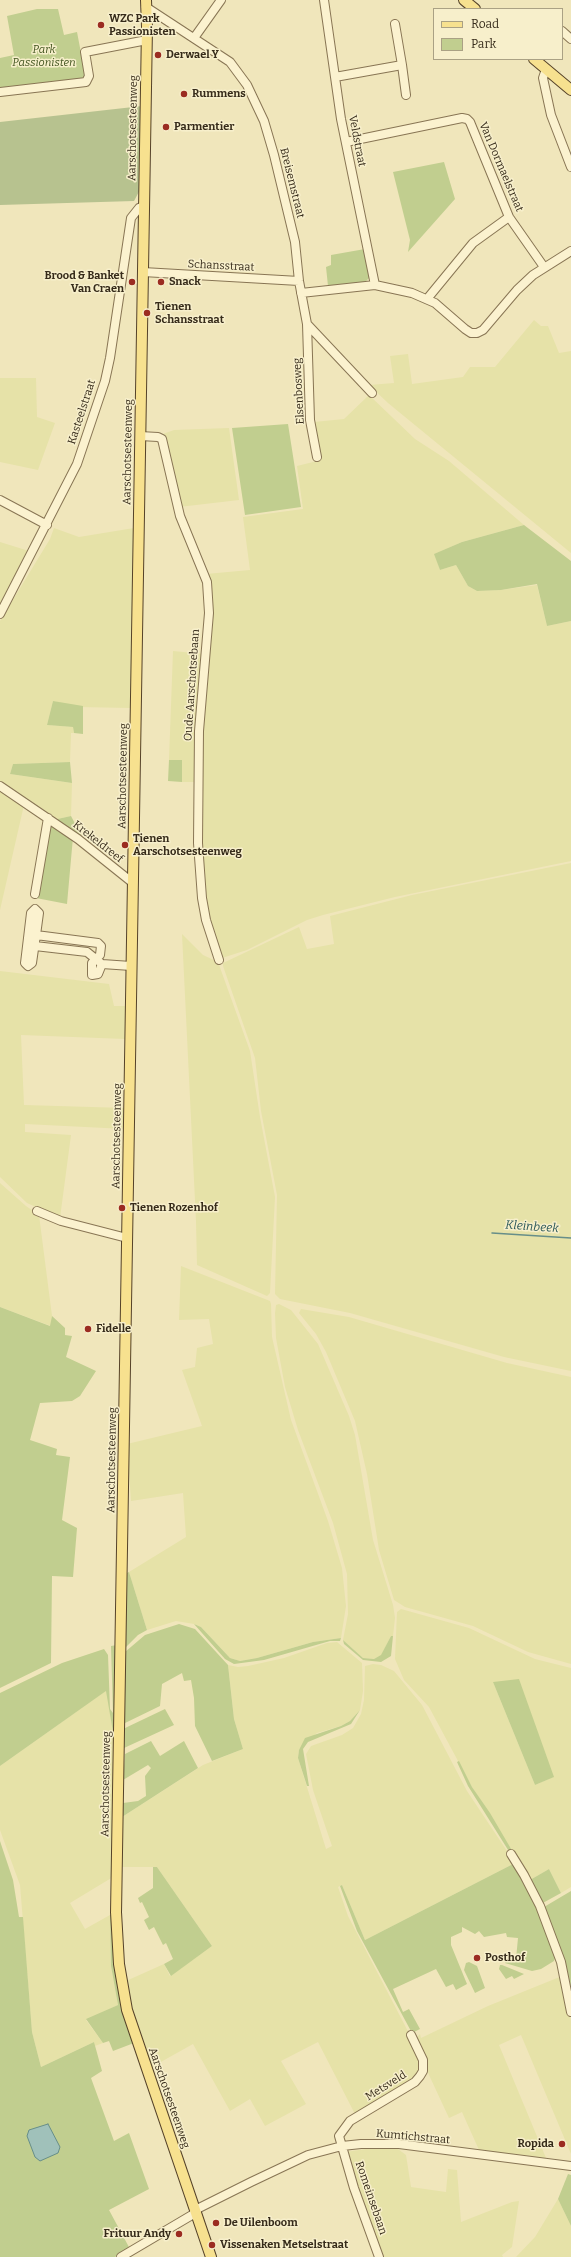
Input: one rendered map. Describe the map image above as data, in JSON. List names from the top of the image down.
{
  "streets": {
    "main road": ["Aarschotsesteenweg"],
    "street": [
      "Veldstraat",
      "Van Dormaelstraat",
      "Breisemstraat",
      "Schansstraat",
      "Elsenbosweg",
      "Kasteelstraat",
      "Oude Aarschotsebaan",
      "Krekeldreef",
      "Metsveld",
      "Kumtichstraat",
      "Romeinsebaan"
    ]
  },
  "crossings": [
    ["Aarschotsesteenweg", "Breisemstraat"],
    ["Aarschotsesteenweg", "Schansstraat"],
    ["Aarschotsesteenweg", "Kasteelstraat"],
    ["Aarschotsesteenweg", "Oude Aarschotsebaan"],
    ["Aarschotsesteenweg", "Krekeldreef"],
    ["Aarschotsesteenweg", "Kumtichstraat"],
    ["Veldstraat", "Van Dormaelstraat"],
    ["Breisemstraat", "Schansstraat"],
    ["Breisemstraat", "Elsenbosweg"],
    ["Metsveld", "Kumtichstraat"],
    ["Metsveld", "Romeinsebaan"],
    ["Kumtichstraat", "Romeinsebaan"]
  ],
  "water": ["Kleinbeek"],
  "parks": ["Park Passionisten"],
  "places": [
    "WZC Park Passionisten",
    "Derwael Y",
    "Rummens",
    "Parmentier",
    "Brood & Banket Van Craen",
    "Snack",
    "Tienen Schansstraat",
    "Tienen Aarschotsesteenweg",
    "Tienen Rozenhof",
    "Fidelle",
    "Posthof",
    "Ropida",
    "De Uilenboom",
    "Frituur Andy",
    "Vissenaken Metselstraat"
  ],
  "legend": ["Road", "Park"]
}
